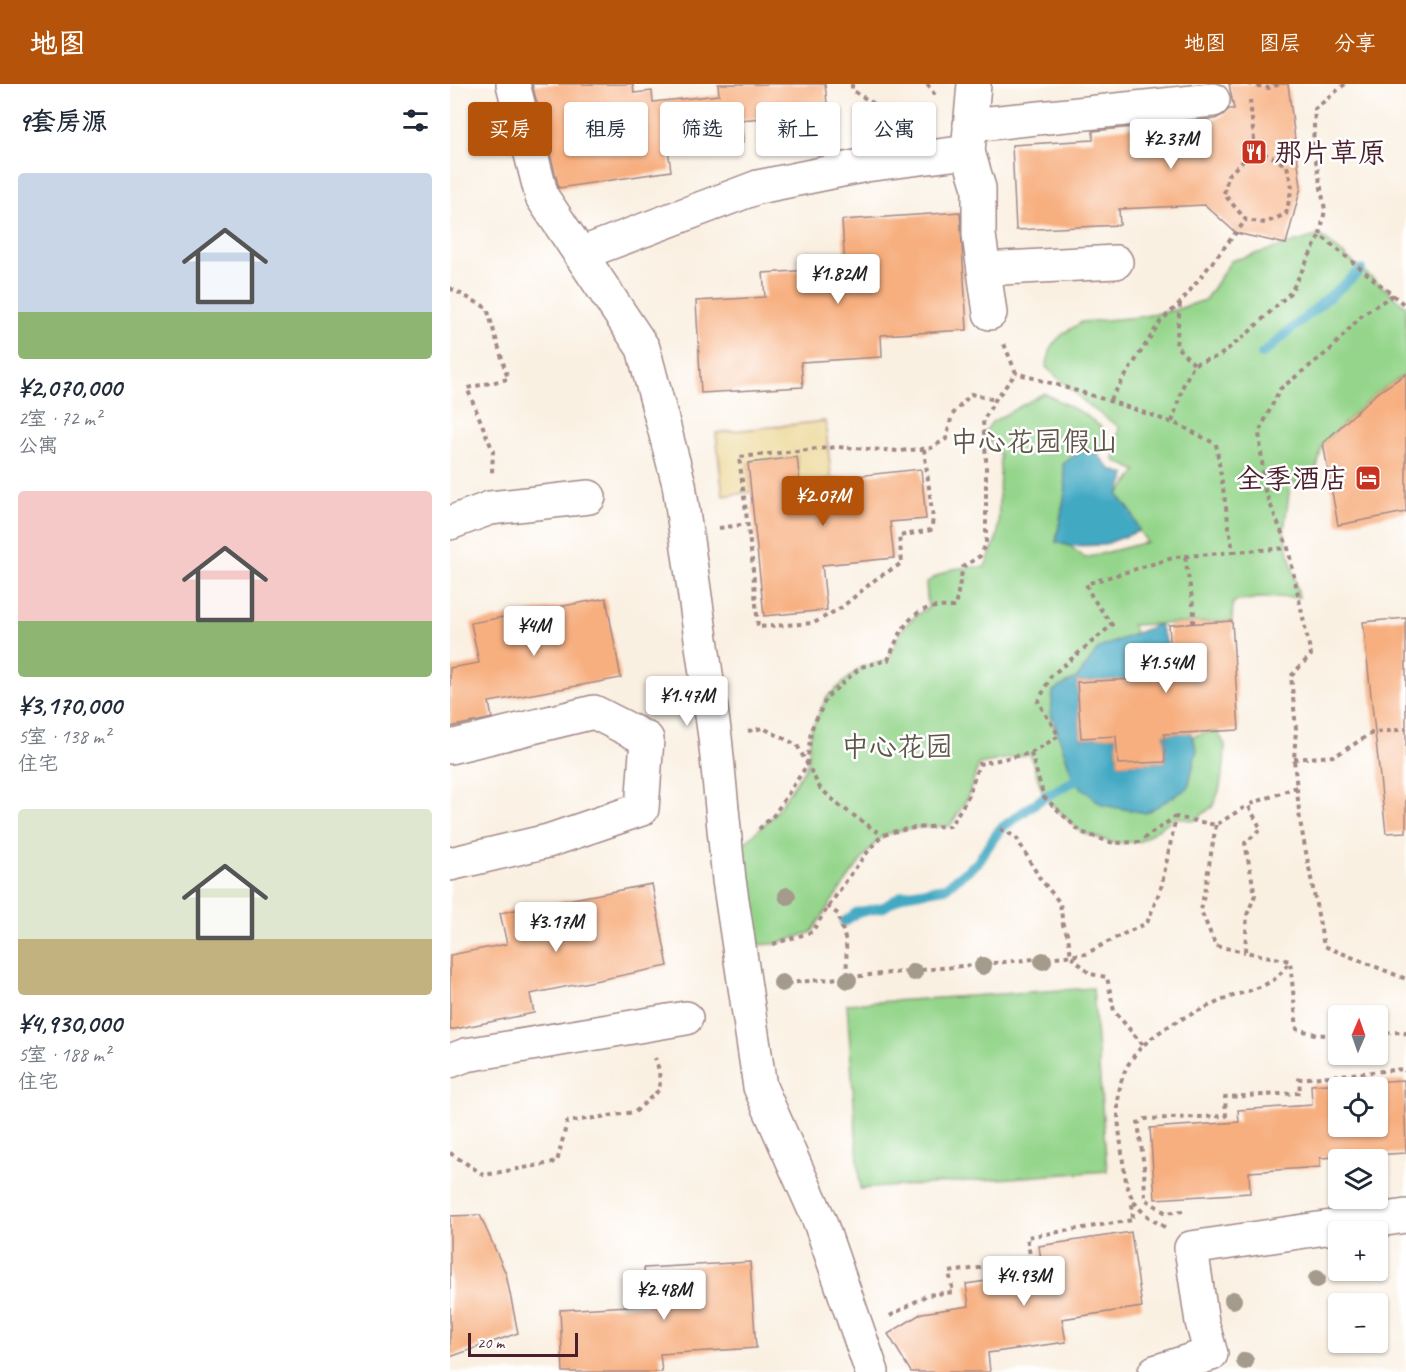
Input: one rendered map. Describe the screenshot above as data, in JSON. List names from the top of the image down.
{
  "parks": ["中心花园假山", "中心花园"],
  "places": {
    "restaurant": ["那片草原"],
    "hotel": ["全季酒店"]
  },
  "scale_bar": "20 m",
  "north": "top",
  "page": {
    "header": "地图",
    "nav": ["地图", "图层", "分享"],
    "heading": "9套房源",
    "chip": [
      "买房",
      "租房",
      "筛选",
      "新上",
      "公寓"
    ],
    "price": [
      "¥2.37M",
      "¥1.82M",
      "¥2.07M",
      "¥4M",
      "¥1.54M",
      "¥1.47M",
      "¥3.17M",
      "¥4.93M",
      "¥2.48M"
    ],
    "list": [
      {
        "name": "¥2,070,000",
        "note": "2室 · 72 m² · 公寓"
      },
      {
        "name": "¥3,170,000",
        "note": "5室 · 138 m² · 住宅"
      },
      {
        "name": "¥4,930,000",
        "note": "5室 · 188 m² · 住宅"
      }
    ],
    "map_buttons": ["+", "−"],
    "scale": "20 m"
  }
}
